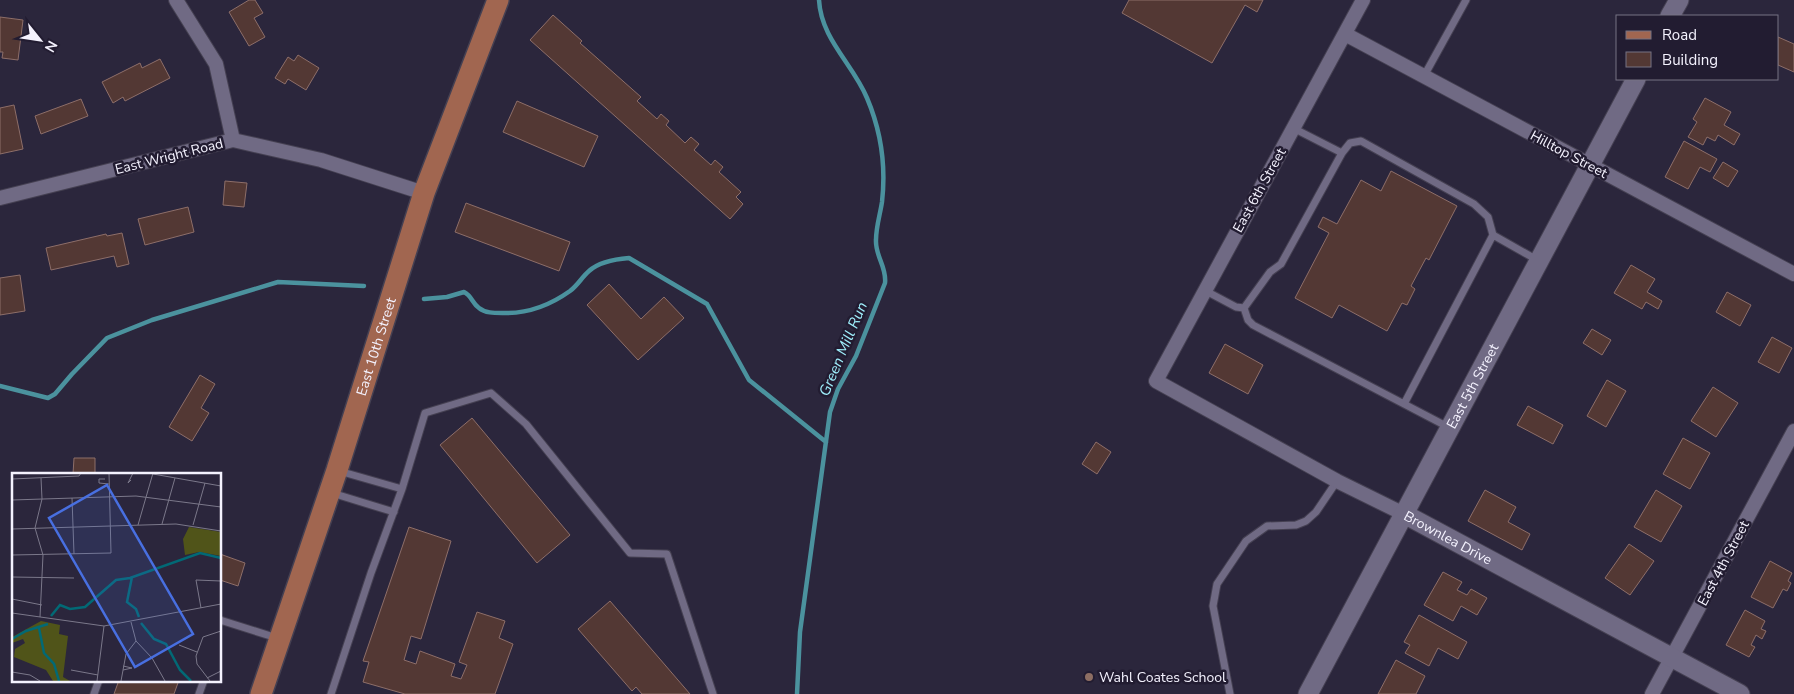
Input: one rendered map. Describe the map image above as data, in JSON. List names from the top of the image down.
{
  "streets": {
    "main road": ["East 10th Street", "East 5th Street", "Brownlea Drive"],
    "street": [
      "Hilltop Street",
      "East Wright Road",
      "East 6th Street",
      "East 4th Street"
    ]
  },
  "crossings": [
    ["Hilltop Street", "East 6th Street"],
    ["Hilltop Street", "East 5th Street"],
    ["East Wright Road", "East 10th Street"],
    ["East 6th Street", "Brownlea Drive"],
    ["East 5th Street", "Brownlea Drive"],
    ["Brownlea Drive", "East 4th Street"]
  ],
  "water": ["Green Mill Run"],
  "places": ["Wahl Coates School"],
  "legend": ["Road", "Building"],
  "north": "bottom right"
}
